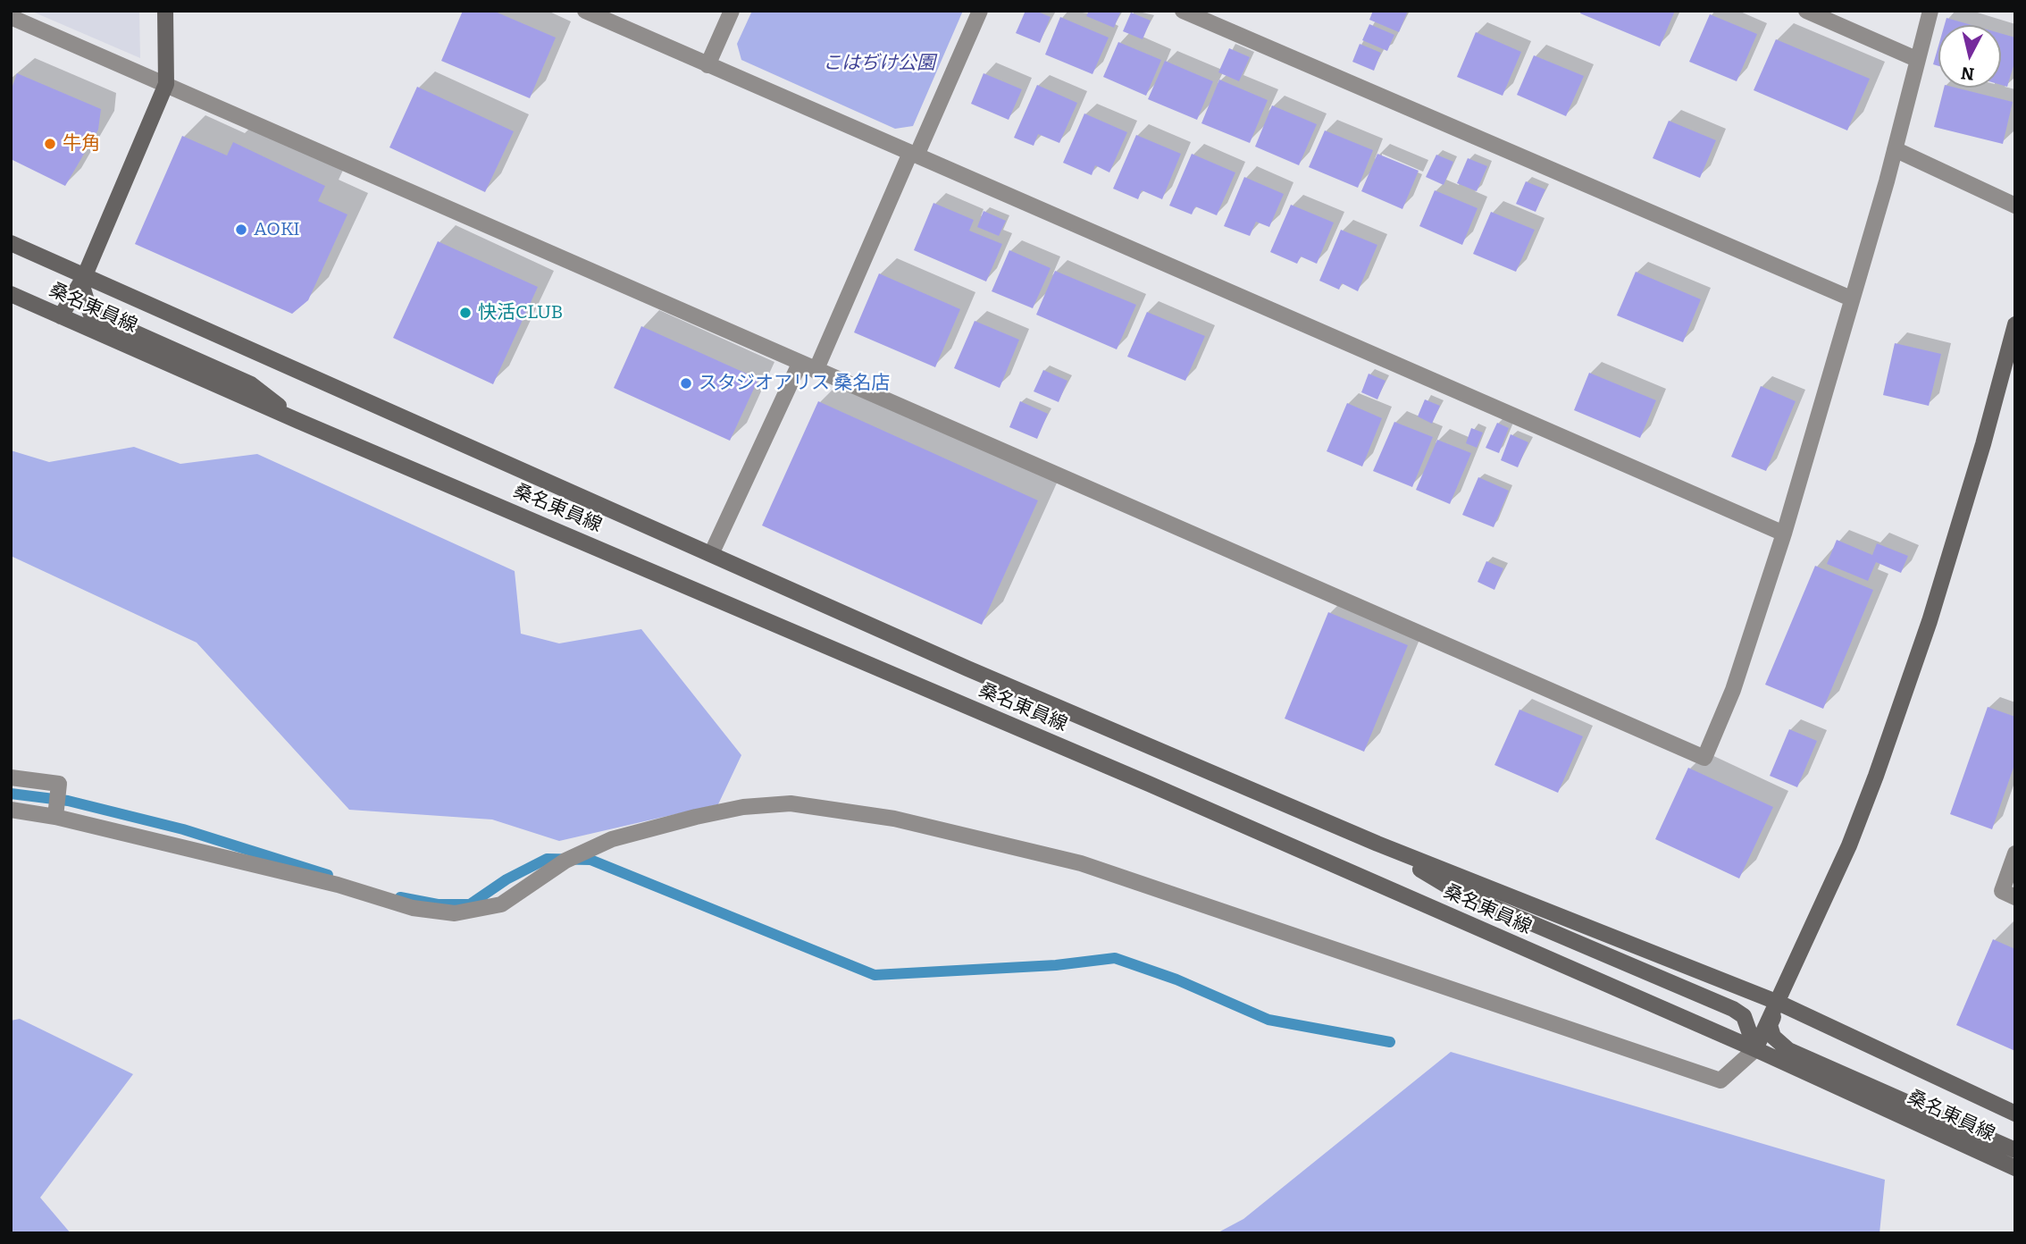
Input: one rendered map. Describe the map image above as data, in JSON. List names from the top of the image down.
{
  "streets": {
    "main road": ["桑名東員線"]
  },
  "parks": ["こはぢけ公園"],
  "places": [
    "牛角",
    "AOKI",
    "快活CLUB",
    "スタジオアリス 桑名店"
  ],
  "north": "bottom"
}
